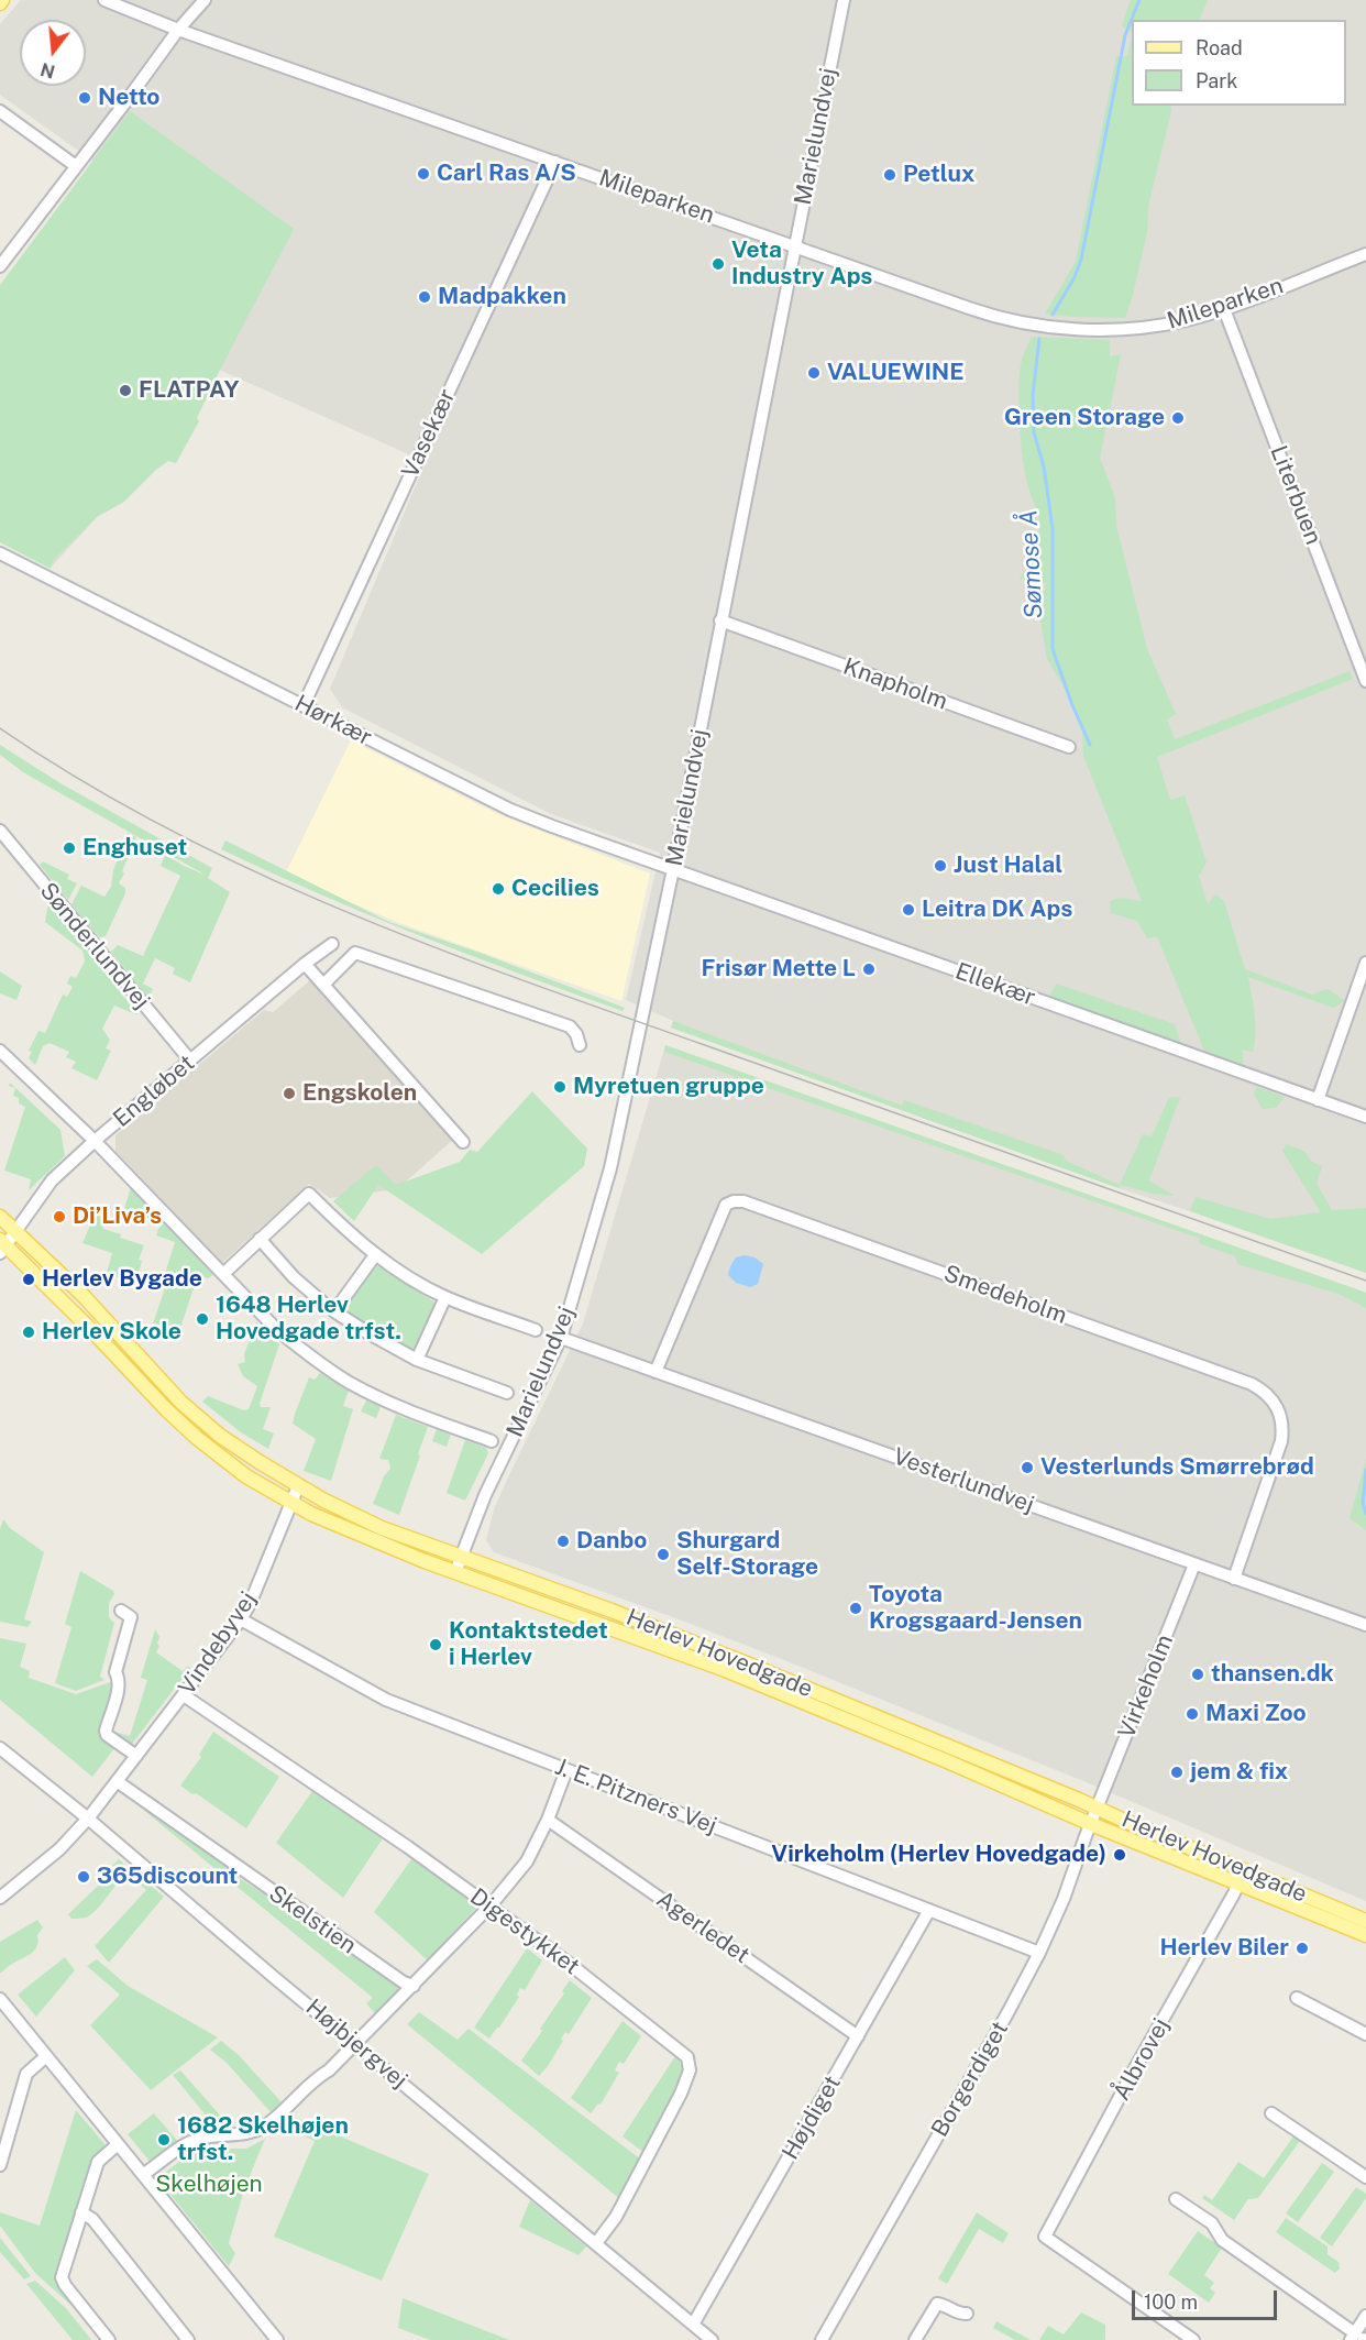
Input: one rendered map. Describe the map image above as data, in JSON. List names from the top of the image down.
{
  "streets": {
    "main road": ["Herlev Hovedgade"],
    "street": [
      "Marielundvej",
      "Mileparken",
      "Vasekær",
      "Literbuen",
      "Knapholm",
      "Hørkær",
      "Sønderlundvej",
      "Ellekær",
      "Engløbet",
      "Smedeholm",
      "Vesterlundvej",
      "Vindebyvej",
      "Virkeholm",
      "J. E. Pitzners Vej",
      "Skelstien",
      "Agerledet",
      "Digestykket",
      "Højbjergvej",
      "Ålbrovej",
      "Borgerdiget",
      "Højdiget"
    ]
  },
  "crossings": [
    ["Marielundvej", "Mileparken"],
    ["Marielundvej", "Knapholm"],
    ["Marielundvej", "Hørkær"],
    ["Marielundvej", "Ellekær"],
    ["Marielundvej", "Vesterlundvej"],
    ["Marielundvej", "Herlev Hovedgade"],
    ["Mileparken", "Vasekær"],
    ["Mileparken", "Literbuen"],
    ["Vasekær", "Hørkær"],
    ["Hørkær", "Ellekær"],
    ["Sønderlundvej", "Engløbet"],
    ["Engløbet", "Herlev Hovedgade"],
    ["Smedeholm", "Vesterlundvej"],
    ["Vesterlundvej", "Virkeholm"],
    ["Vindebyvej", "Herlev Hovedgade"],
    ["Vindebyvej", "J. E. Pitzners Vej"],
    ["Vindebyvej", "Skelstien"],
    ["Vindebyvej", "Digestykket"],
    ["Vindebyvej", "Højbjergvej"],
    ["Herlev Hovedgade", "Virkeholm"],
    ["Herlev Hovedgade", "Ålbrovej"],
    ["Herlev Hovedgade", "Borgerdiget"],
    ["Virkeholm", "Borgerdiget"],
    ["J. E. Pitzners Vej", "Borgerdiget"],
    ["J. E. Pitzners Vej", "Højdiget"],
    ["Agerledet", "Højdiget"],
    ["Digestykket", "Højbjergvej"],
    ["Højbjergvej", "Højdiget"]
  ],
  "water": ["Sømose Å"],
  "parks": ["Skelhøjen"],
  "places": [
    "Netto",
    "Carl Ras A/S",
    "Petlux",
    "Veta Industry Aps",
    "Madpakken",
    "VALUEWINE",
    "FLATPAY",
    "Green Storage",
    "Enghuset",
    "Just Halal",
    "Cecilies",
    "Leitra DK Aps",
    "Frisør Mette L",
    "Myretuen gruppe",
    "Engskolen",
    "Di’Liva’s",
    "Herlev Bygade",
    "1648 Herlev Hovedgade trfst.",
    "Herlev Skole",
    "Vesterlunds Smørrebrød",
    "Danbo",
    "Shurgard Self-Storage",
    "Toyota Krogsgaard-Jensen",
    "Kontaktstedet i Herlev",
    "thansen.dk",
    "Maxi Zoo",
    "jem & fix",
    "Virkeholm (Herlev Hovedgade)",
    "365discount",
    "Herlev Biler",
    "1682 Skelhøjen trfst."
  ],
  "legend": ["Road", "Park"],
  "scale_bar": "100 m",
  "north": "bottom"
}
